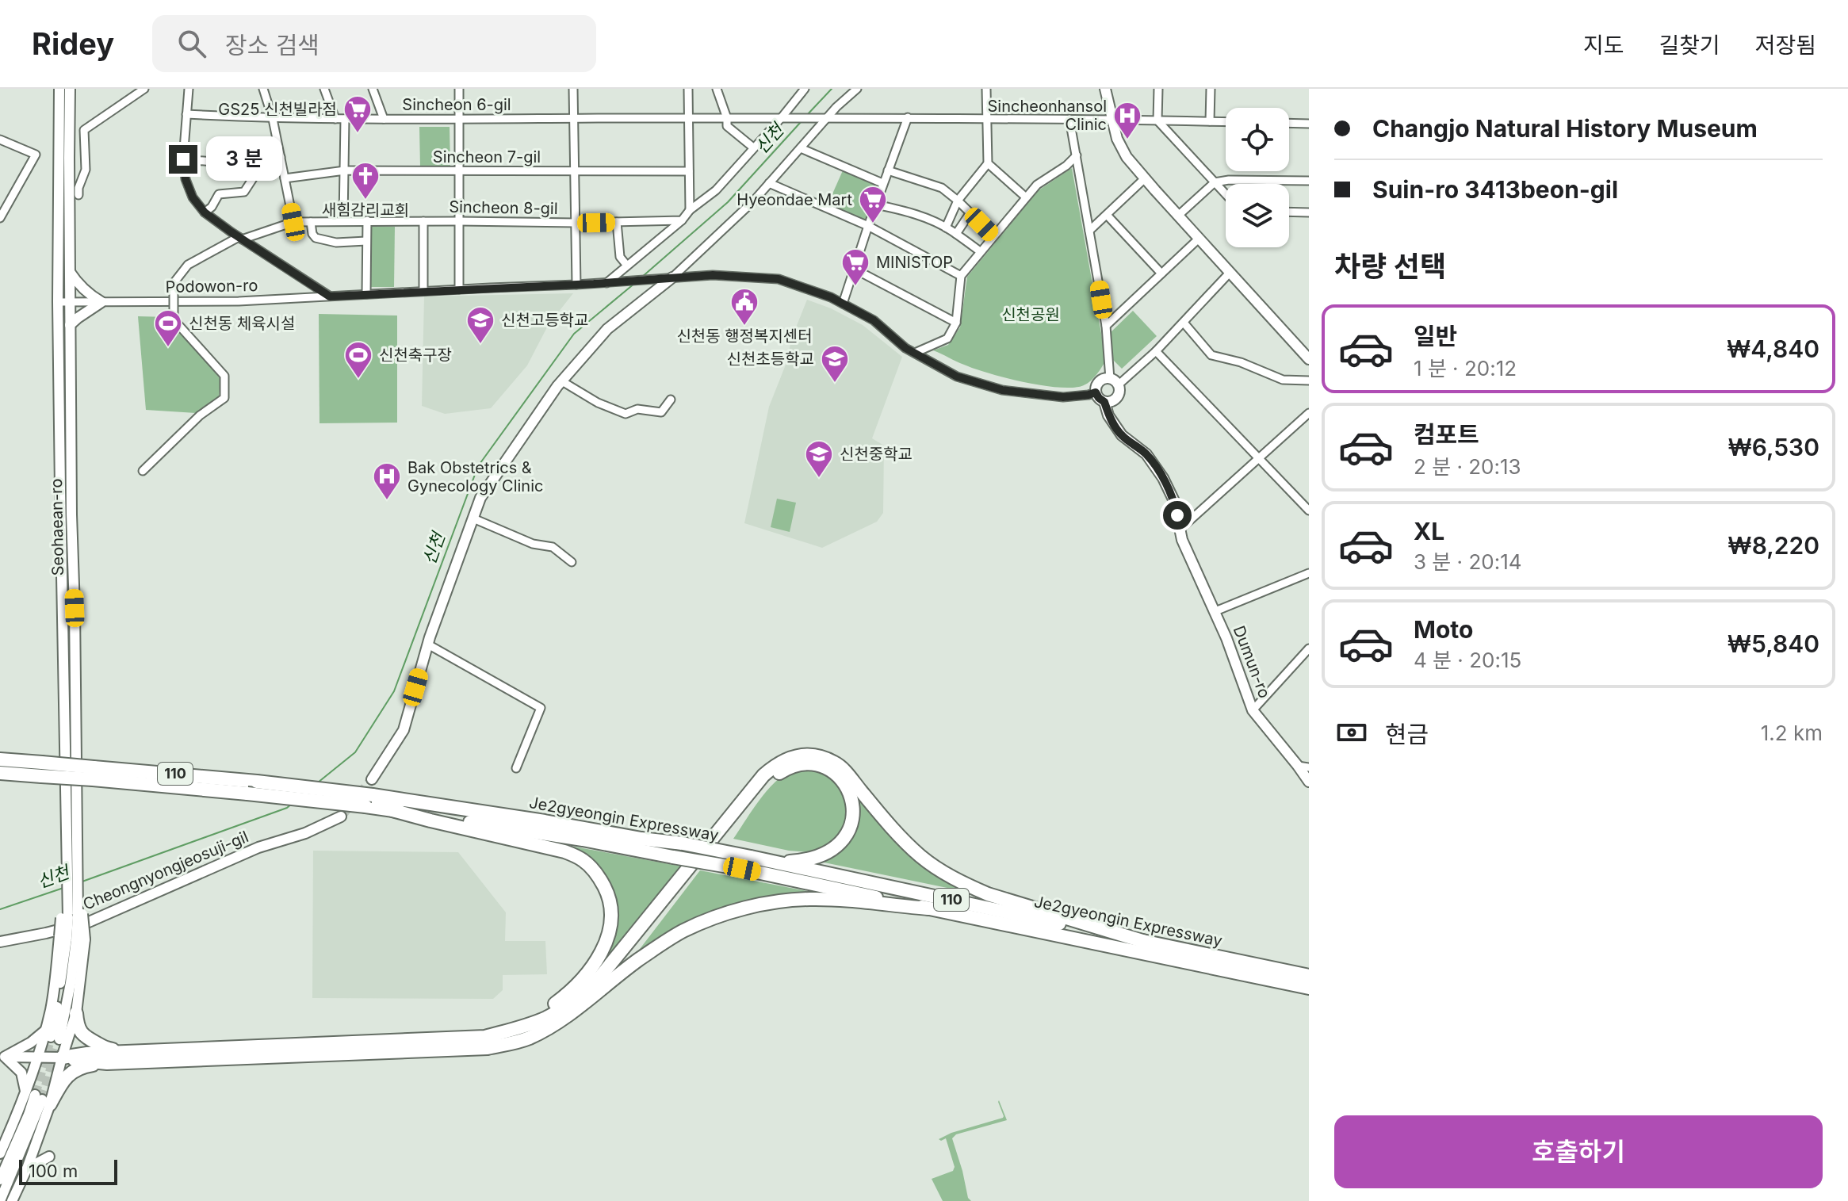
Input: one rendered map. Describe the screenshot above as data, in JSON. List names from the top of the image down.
{
  "streets": {
    "highway": ["110", "Je2gyeongin Expressway"],
    "main road": ["Seohaean-ro", "Dumun-ro", "Cheongnyongjeosuji-gil"],
    "street": [
      "Sincheon 6-gil",
      "Sincheon 7-gil",
      "Sincheon 8-gil",
      "Podowon-ro"
    ]
  },
  "crossings": [
    ["Podowon-ro", "Seohaean-ro"],
    ["Podowon-ro", "Dumun-ro"]
  ],
  "water": ["신천"],
  "parks": ["신천공원"],
  "places": {
    "supermarket": ["GS25 신천빌라점", "Hyeondae Mart", "MINISTOP"],
    "hospital": ["Sincheonhansol Clinic", "Bak Obstetrics & Gynecology Clinic"],
    "church": ["새힘감리교회"],
    "public building": ["신천동 행정복지센터"],
    "school or university": ["신천고등학교", "신천초등학교", "신천중학교"],
    "sports": ["신천동 체육시설", "신천축구장"]
  },
  "scale_bar": "100 m",
  "page": {
    "header": "Ridey",
    "search": "장소 검색",
    "nav": ["지도", "길찾기", "저장됨"],
    "banner": ["Changjo Natural History Museum", "Suin-ro 3413beon-gil"],
    "bubble": "3 분",
    "heading": "차량 선택",
    "list": [
      {
        "name": "일반",
        "note": "1 분 · 20:12",
        "value": "₩4,840"
      },
      {
        "name": "컴포트",
        "note": "2 분 · 20:13",
        "value": "₩6,530"
      },
      {
        "name": "XL",
        "note": "3 분 · 20:14",
        "value": "₩8,220"
      },
      {
        "name": "Moto",
        "note": "4 분 · 20:15",
        "value": "₩5,840"
      }
    ],
    "pay": ["현금", "1.2 km"],
    "buttons": "호출하기",
    "scale": "100 m"
  }
}
